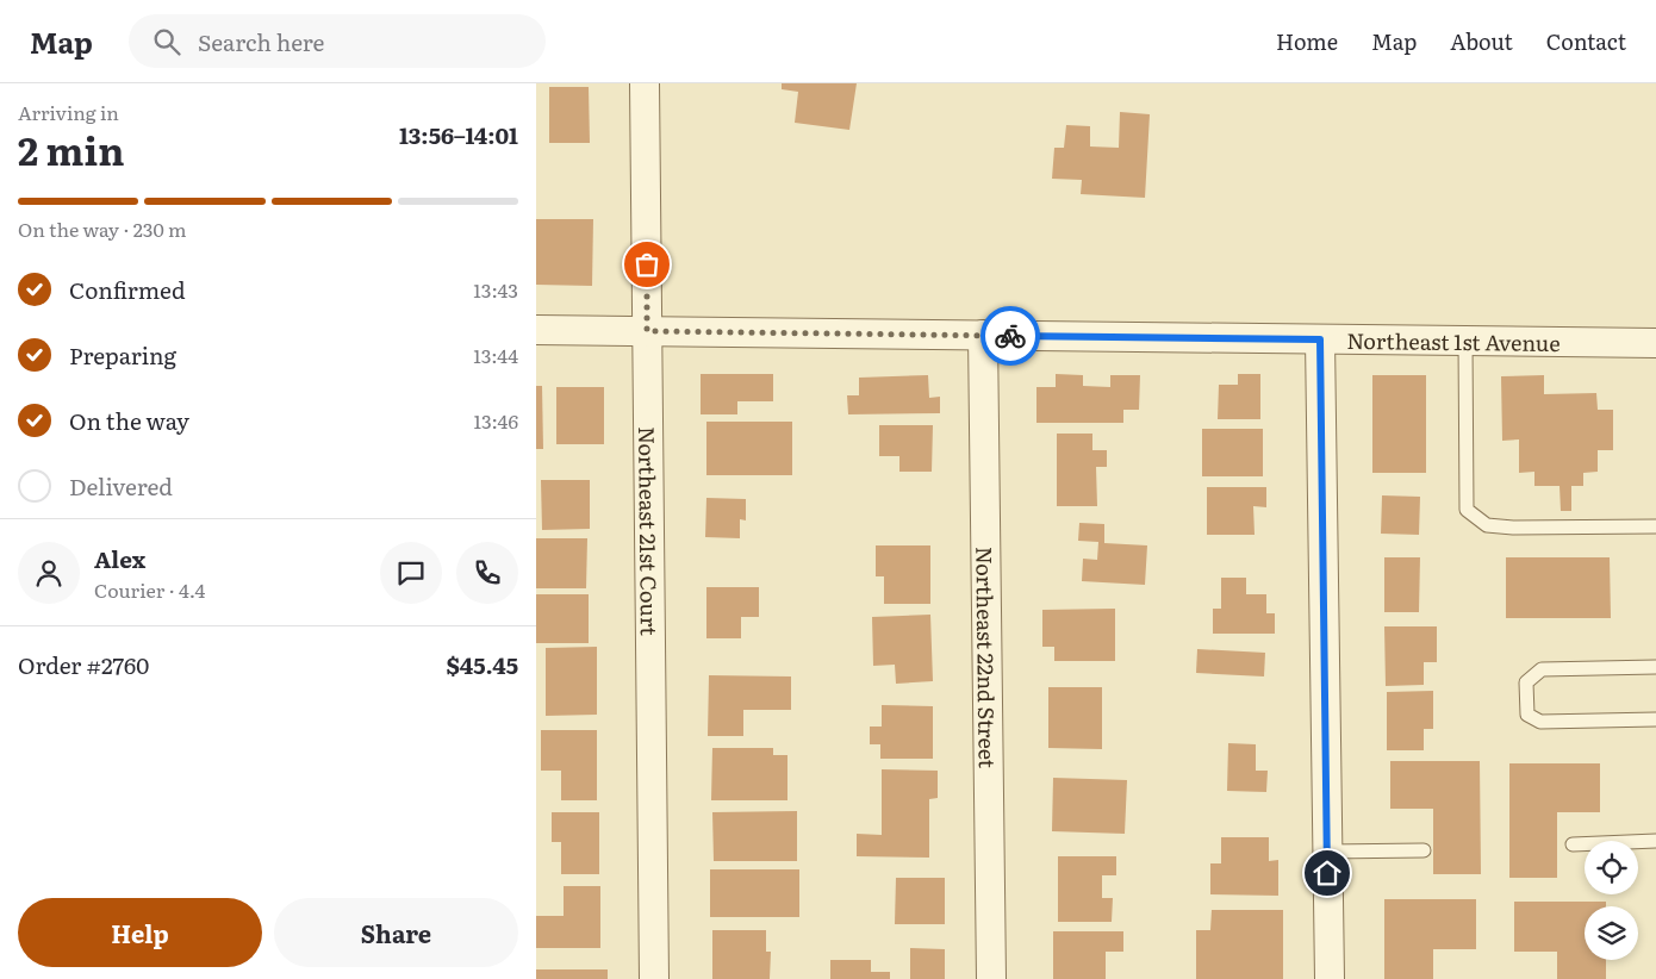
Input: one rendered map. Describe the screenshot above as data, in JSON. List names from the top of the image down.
{
  "streets": {
    "street": ["Northeast 1st Avenue", "Northeast 21st Court", "Northeast 22nd Street"]
  },
  "crossings": [
    ["Northeast 1st Avenue", "Northeast 21st Court"],
    ["Northeast 1st Avenue", "Northeast 22nd Street"]
  ],
  "page": {
    "header": "Map",
    "search": "Search here",
    "nav": [
      "Home",
      "Map",
      "About",
      "Contact"
    ],
    "heading": ["2 min", "Arriving in", "13:56–14:01"],
    "panel": [
      "Alex",
      "Courier · 4.4",
      "Order #2760",
      "$45.45"
    ],
    "bar": "On the way · 230 m",
    "list": [
      ["Confirmed", "13:43"],
      ["Preparing", "13:44"],
      ["On the way", "13:46"],
      "Delivered"
    ],
    "buttons": ["Help", "Share"]
  }
}
